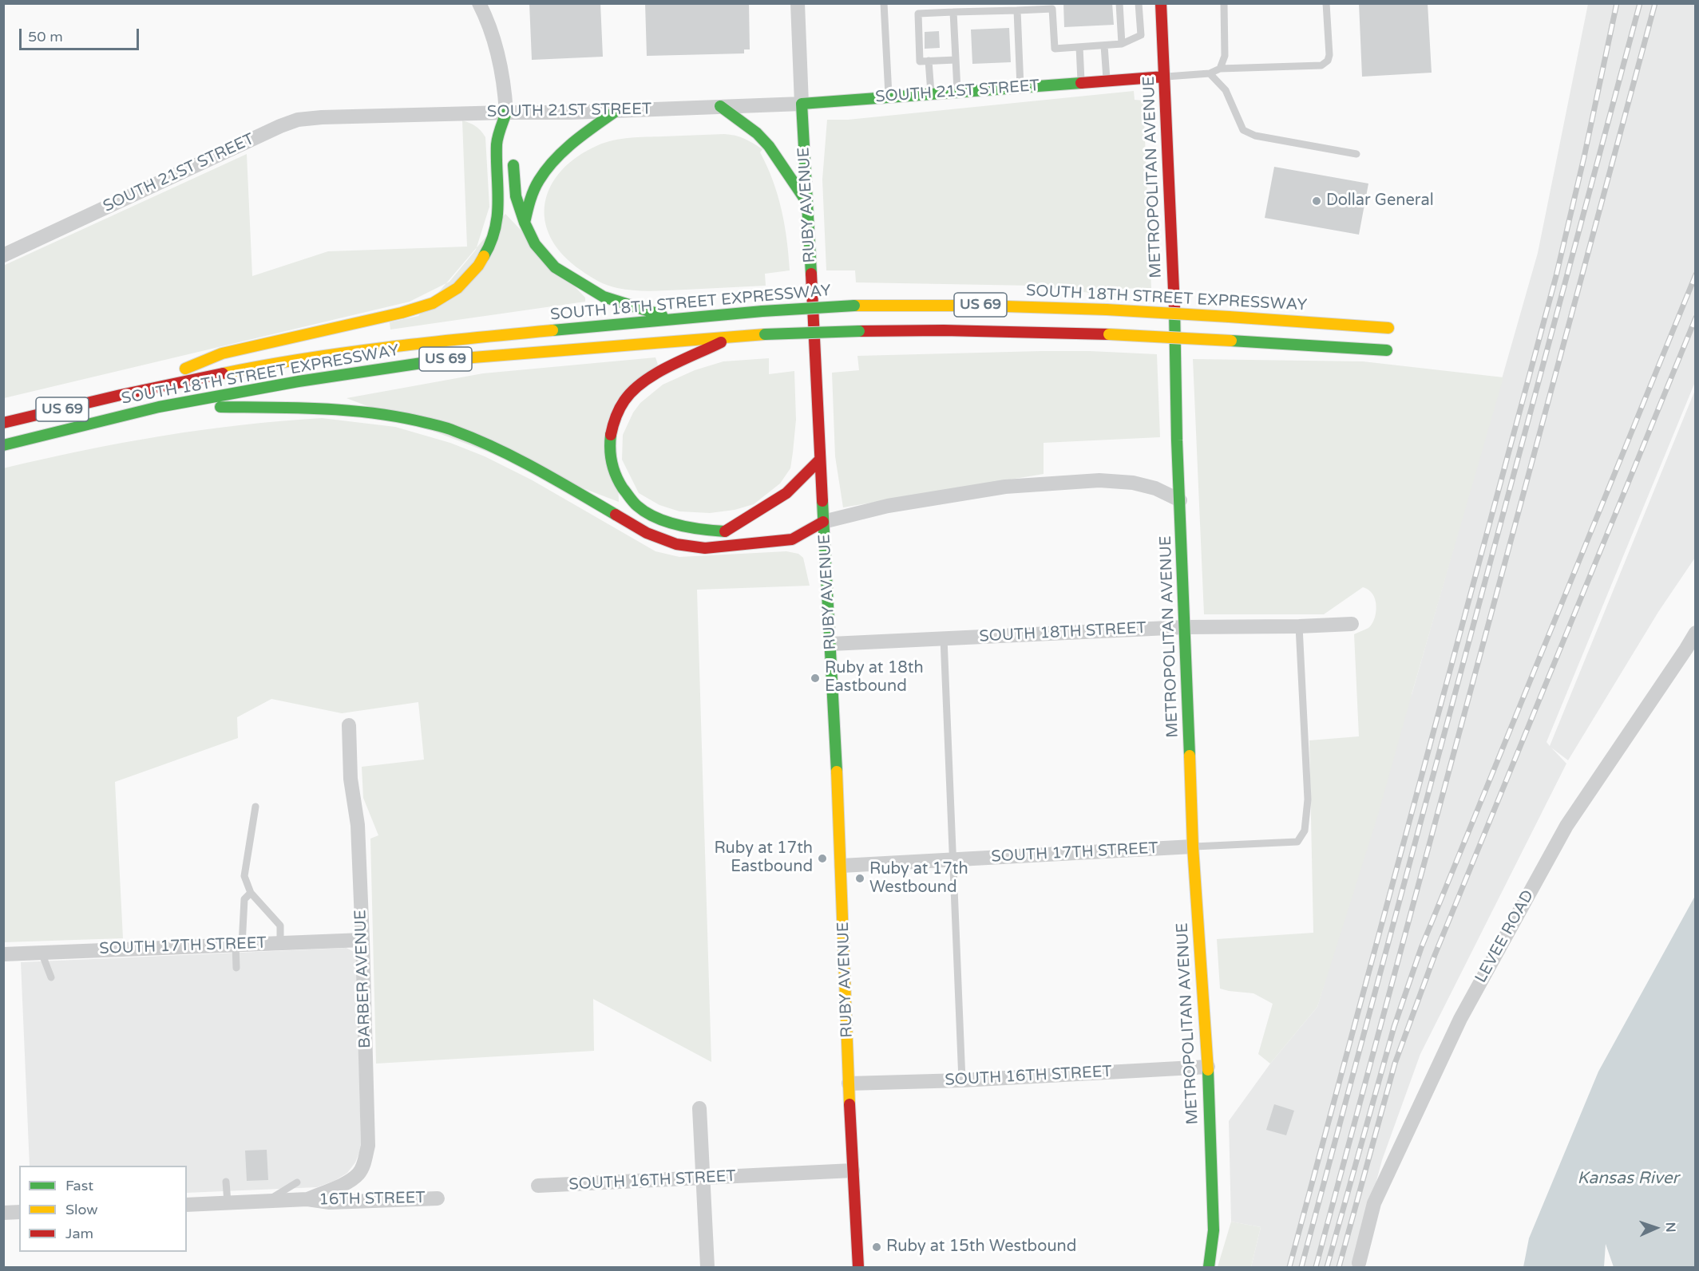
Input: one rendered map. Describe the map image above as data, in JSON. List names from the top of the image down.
{
  "streets": {
    "main road": [
      "SOUTH 21ST STREET",
      "METROPOLITAN AVENUE",
      "RUBY AVENUE",
      "SOUTH 18TH STREET EXPRESSWAY",
      "US 69"
    ],
    "street": [
      "SOUTH 18TH STREET",
      "SOUTH 17TH STREET",
      "LEVEE ROAD",
      "BARBER AVENUE",
      "SOUTH 16TH STREET",
      "16TH STREET"
    ]
  },
  "crossings": [
    ["SOUTH 21ST STREET", "METROPOLITAN AVENUE"],
    ["SOUTH 21ST STREET", "RUBY AVENUE"],
    ["METROPOLITAN AVENUE", "SOUTH 18TH STREET"],
    ["METROPOLITAN AVENUE", "SOUTH 17TH STREET"],
    ["METROPOLITAN AVENUE", "SOUTH 16TH STREET"],
    ["RUBY AVENUE", "SOUTH 18TH STREET"],
    ["RUBY AVENUE", "SOUTH 17TH STREET"],
    ["RUBY AVENUE", "SOUTH 16TH STREET"],
    ["SOUTH 17TH STREET", "BARBER AVENUE"],
    ["BARBER AVENUE", "16TH STREET"]
  ],
  "water": ["Kansas River"],
  "places": [
    "Dollar General",
    "Ruby at 18th Eastbound",
    "Ruby at 17th Eastbound",
    "Ruby at 17th Westbound",
    "Ruby at 15th Westbound"
  ],
  "legend": ["Fast", "Slow", "Jam"],
  "scale_bar": "50 m",
  "north": "right"
}
